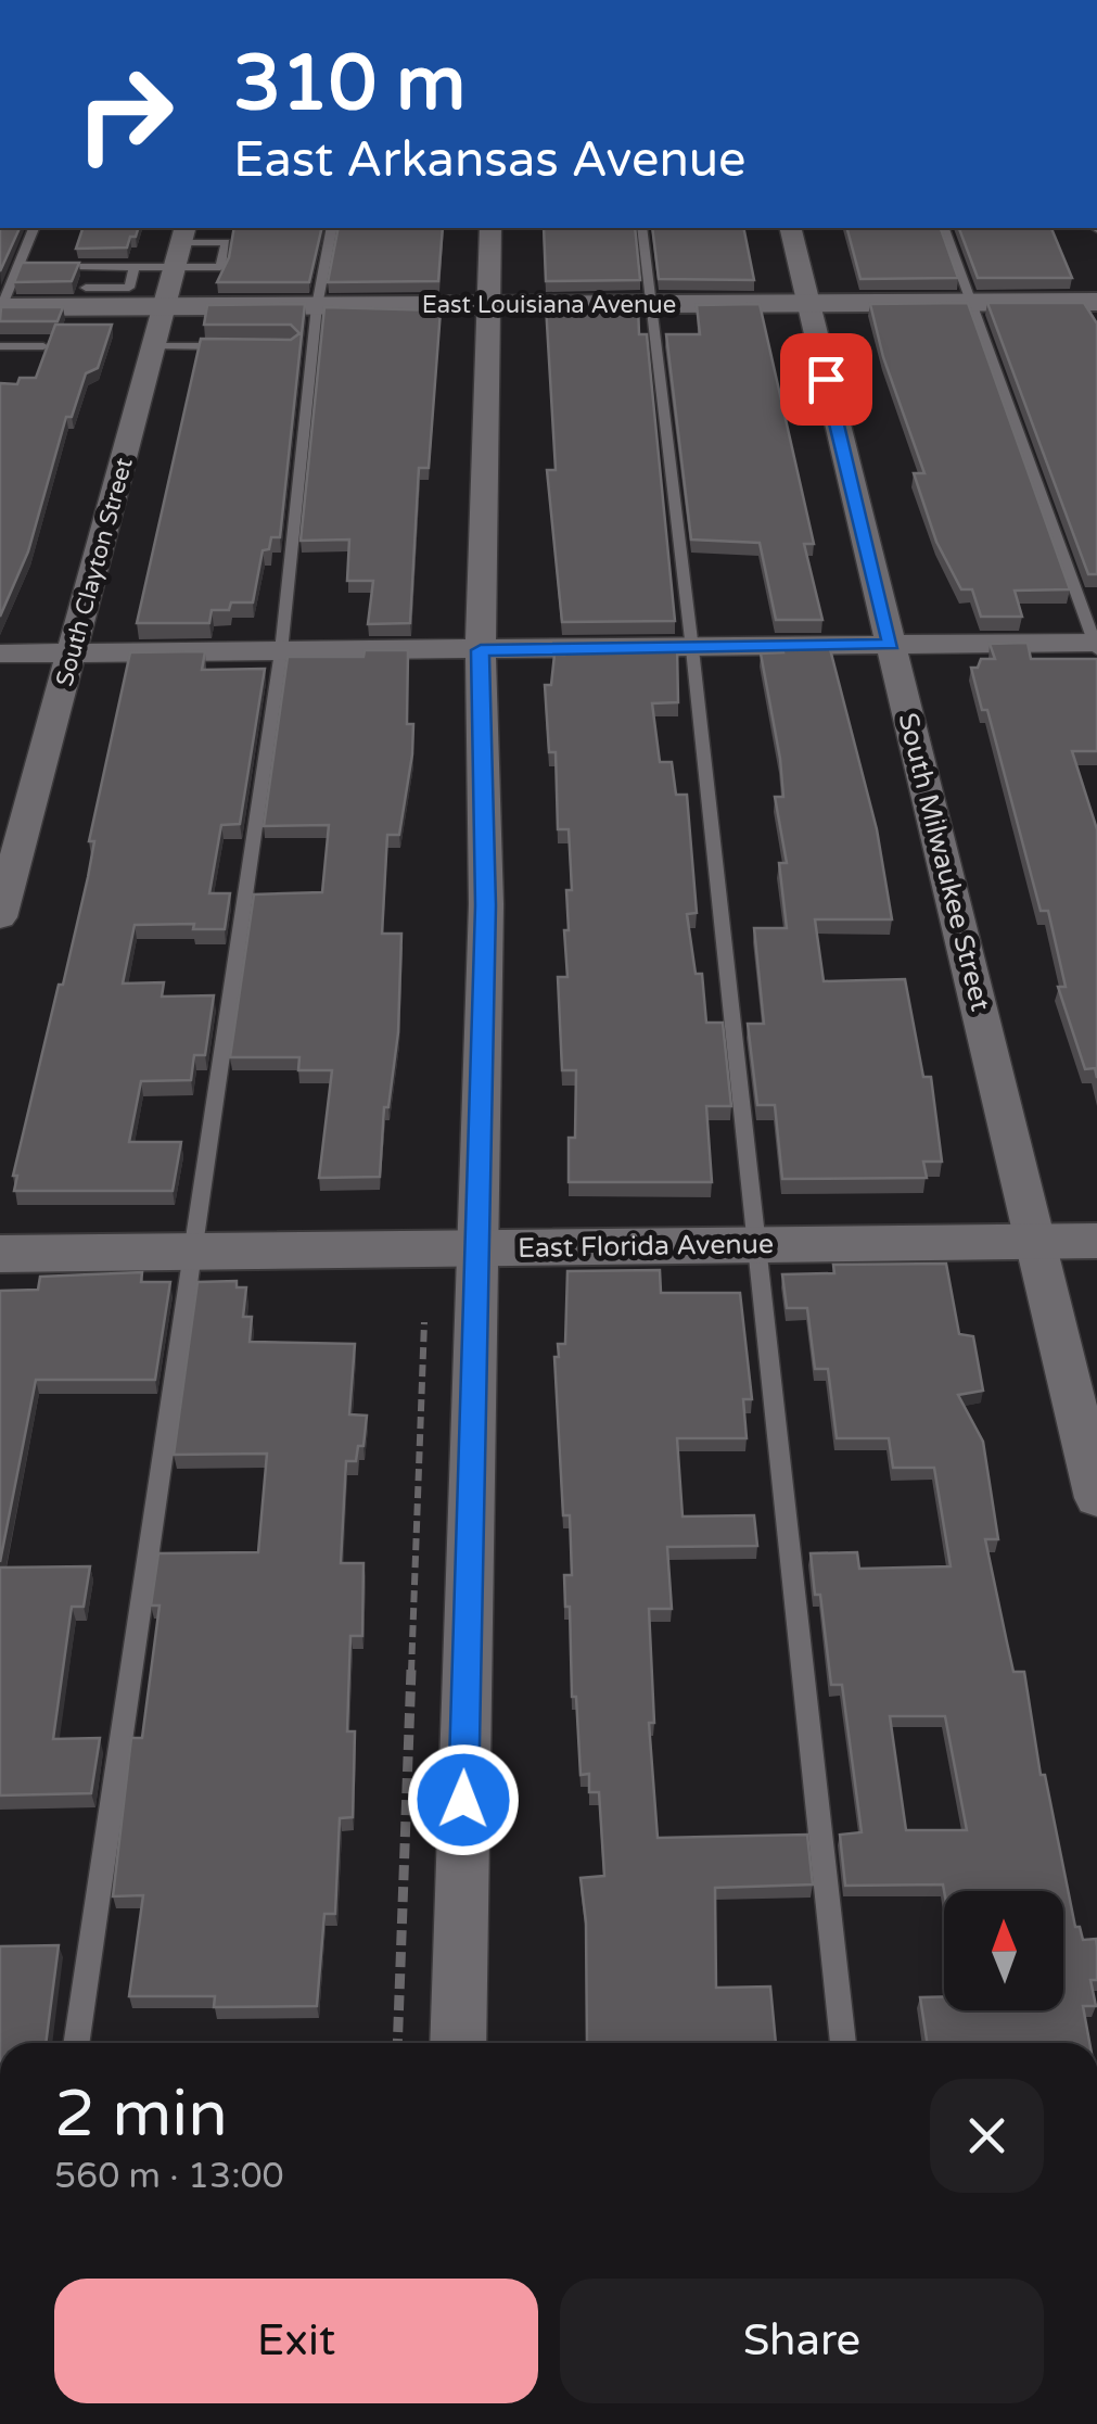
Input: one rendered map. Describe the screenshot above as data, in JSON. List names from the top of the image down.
{
  "streets": {
    "street": [
      "East Louisiana Avenue",
      "South Clayton Street",
      "South Milwaukee Street",
      "East Florida Avenue"
    ]
  },
  "crossings": [
    ["East Louisiana Avenue", "South Clayton Street"],
    ["East Louisiana Avenue", "South Milwaukee Street"],
    ["South Milwaukee Street", "East Florida Avenue"]
  ],
  "north": "top",
  "page": {
    "turn": ["310 m", "East Arkansas Avenue"],
    "heading": ["2 min", "560 m · 13:00"],
    "buttons": ["Exit", "Share"]
  }
}
